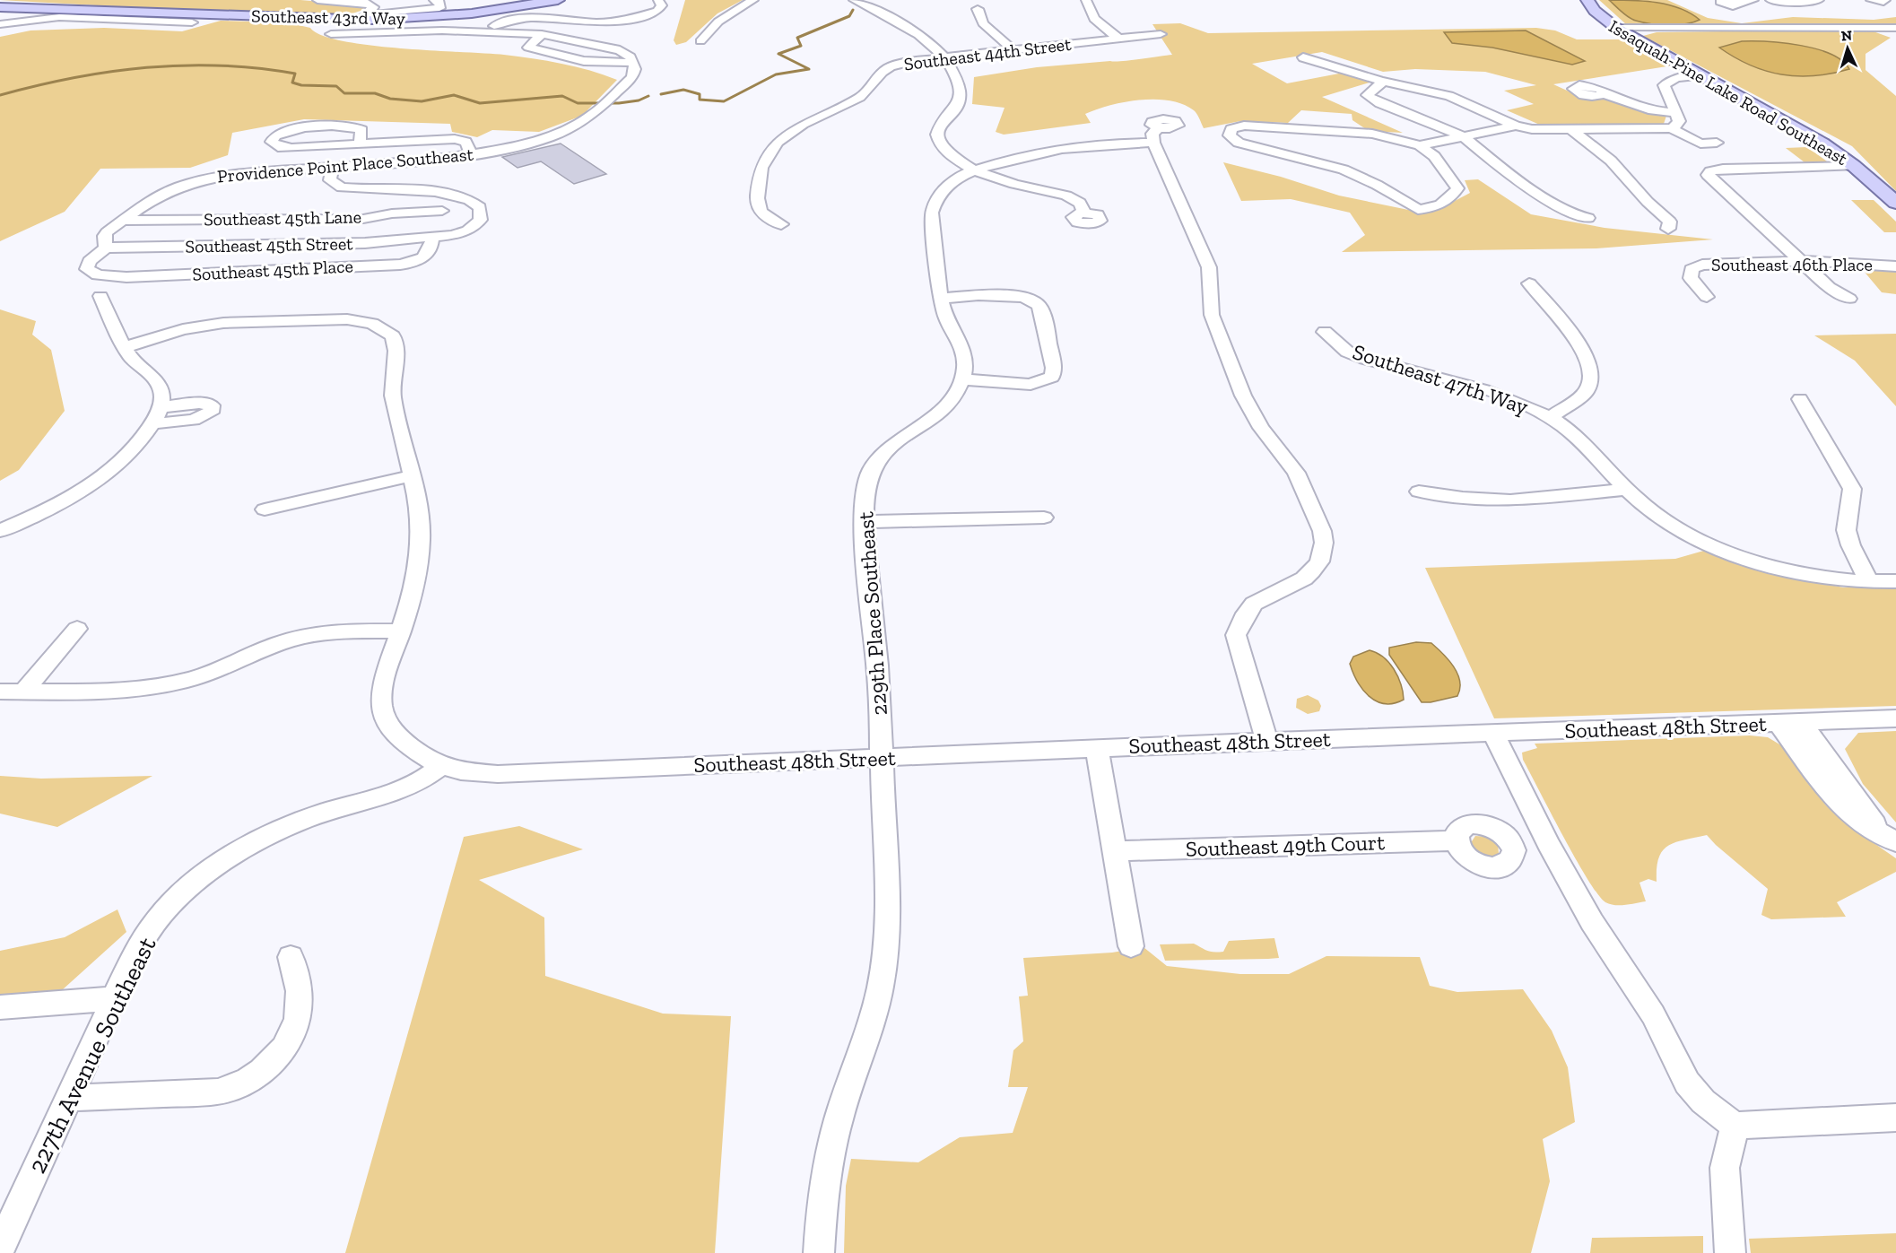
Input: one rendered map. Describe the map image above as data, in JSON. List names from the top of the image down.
{
  "streets": {
    "main road": ["Southeast 43rd Way", "Issaquah-Pine Lake Road Southeast"],
    "street": [
      "Southeast 44th Street",
      "Providence Point Place Southeast",
      "Southeast 45th Lane",
      "Southeast 45th Street",
      "Southeast 46th Place",
      "Southeast 45th Place",
      "Southeast 47th Way",
      "229th Place Southeast",
      "Southeast 48th Street",
      "Southeast 49th Court",
      "227th Avenue Southeast"
    ]
  },
  "crossings": [
    ["Providence Point Place Southeast", "Southeast 45th Lane"],
    ["Providence Point Place Southeast", "Southeast 45th Street"],
    ["Providence Point Place Southeast", "Southeast 45th Place"],
    ["Southeast 45th Street", "Southeast 45th Place"],
    ["229th Place Southeast", "Southeast 48th Street"],
    ["Southeast 48th Street", "227th Avenue Southeast"]
  ],
  "north": "top"
}
